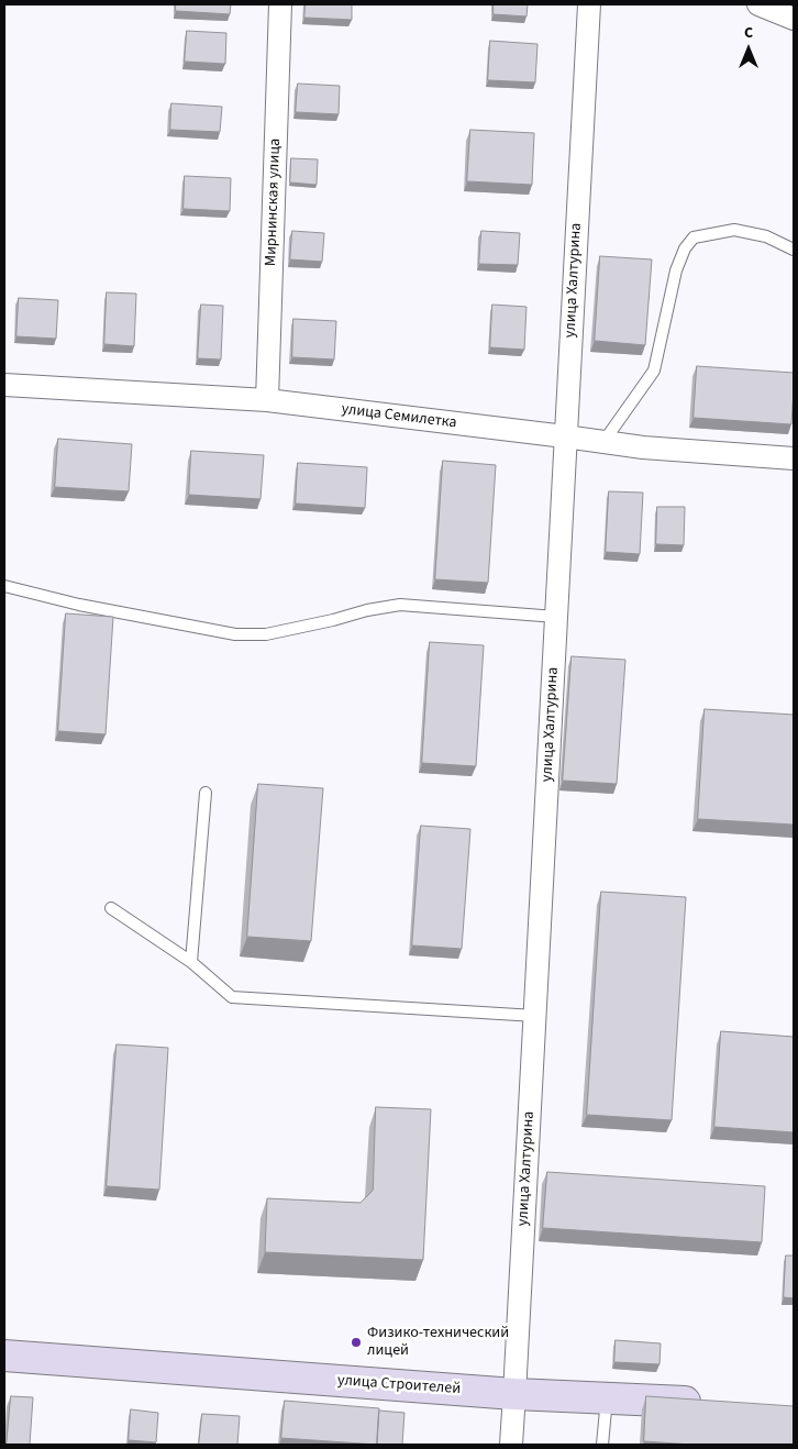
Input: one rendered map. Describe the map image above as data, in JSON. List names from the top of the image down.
{
  "streets": {
    "main road": ["улица Строителей"],
    "street": ["Мирнинская улица", "улица Халтурина", "улица Семилетка"]
  },
  "crossings": [
    ["Мирнинская улица", "улица Семилетка"],
    ["улица Халтурина", "улица Семилетка"],
    ["улица Халтурина", "улица Строителей"]
  ],
  "places": ["Физико-технический лицей"],
  "north": "top"
}
